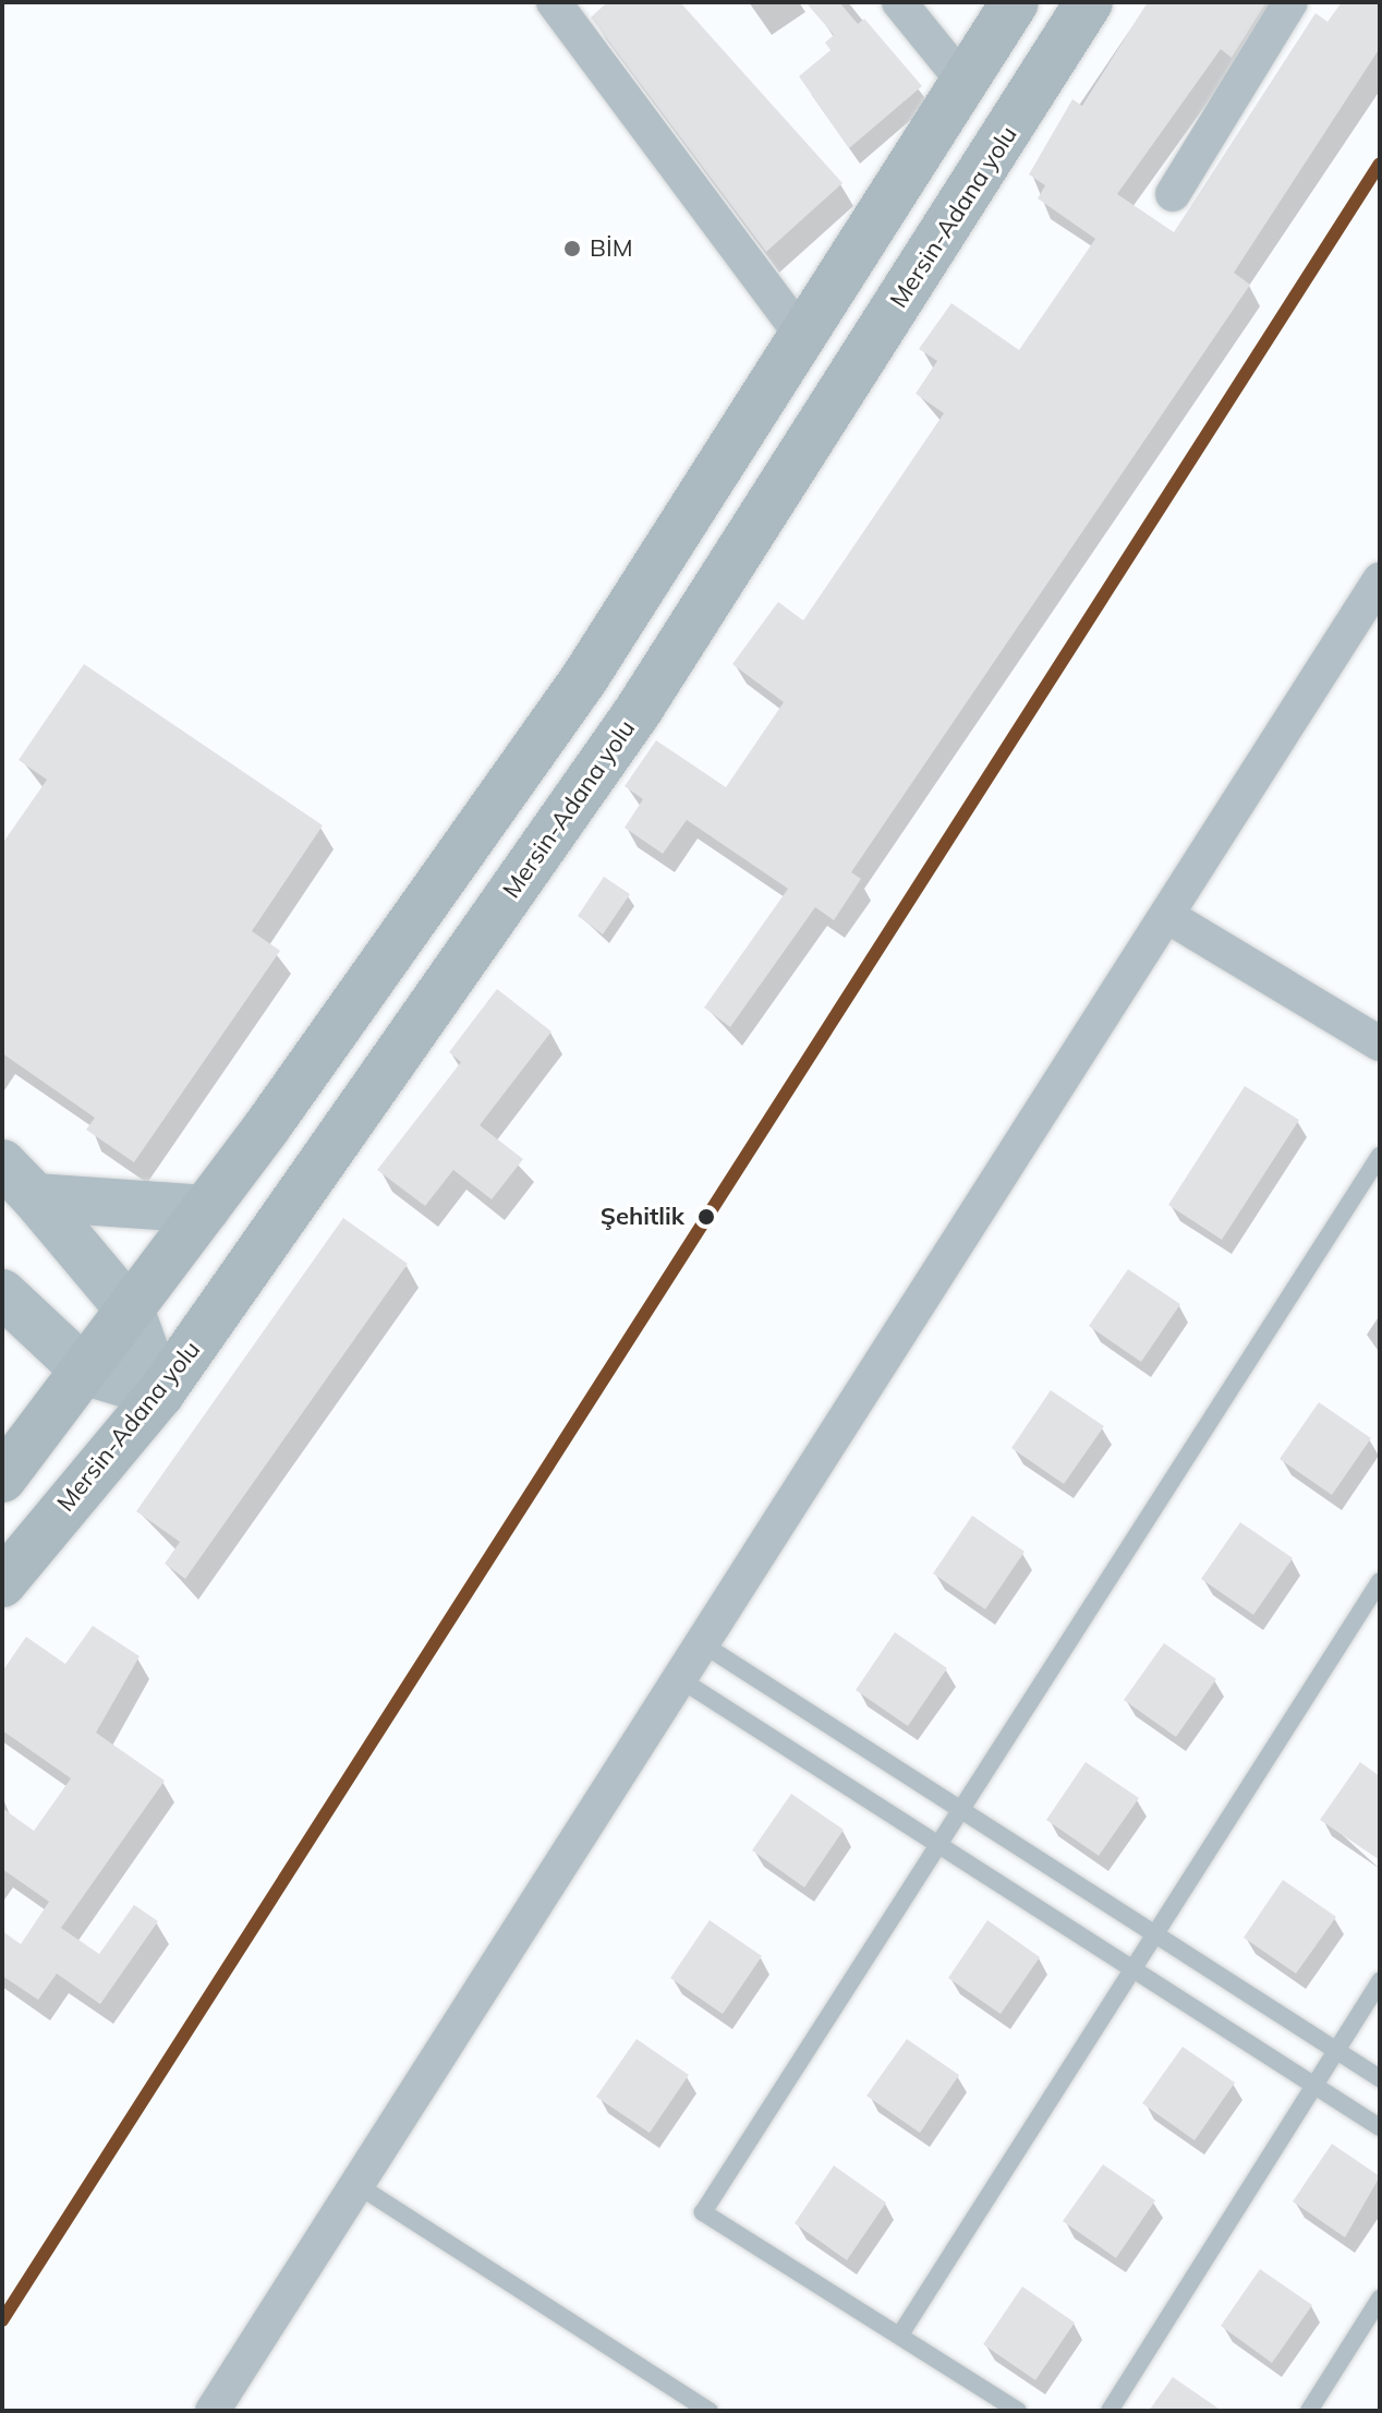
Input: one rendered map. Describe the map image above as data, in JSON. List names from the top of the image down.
{
  "streets": {
    "highway": ["Mersin-Adana yolu"]
  },
  "places": ["BİM", "Şehitlik"]
}
